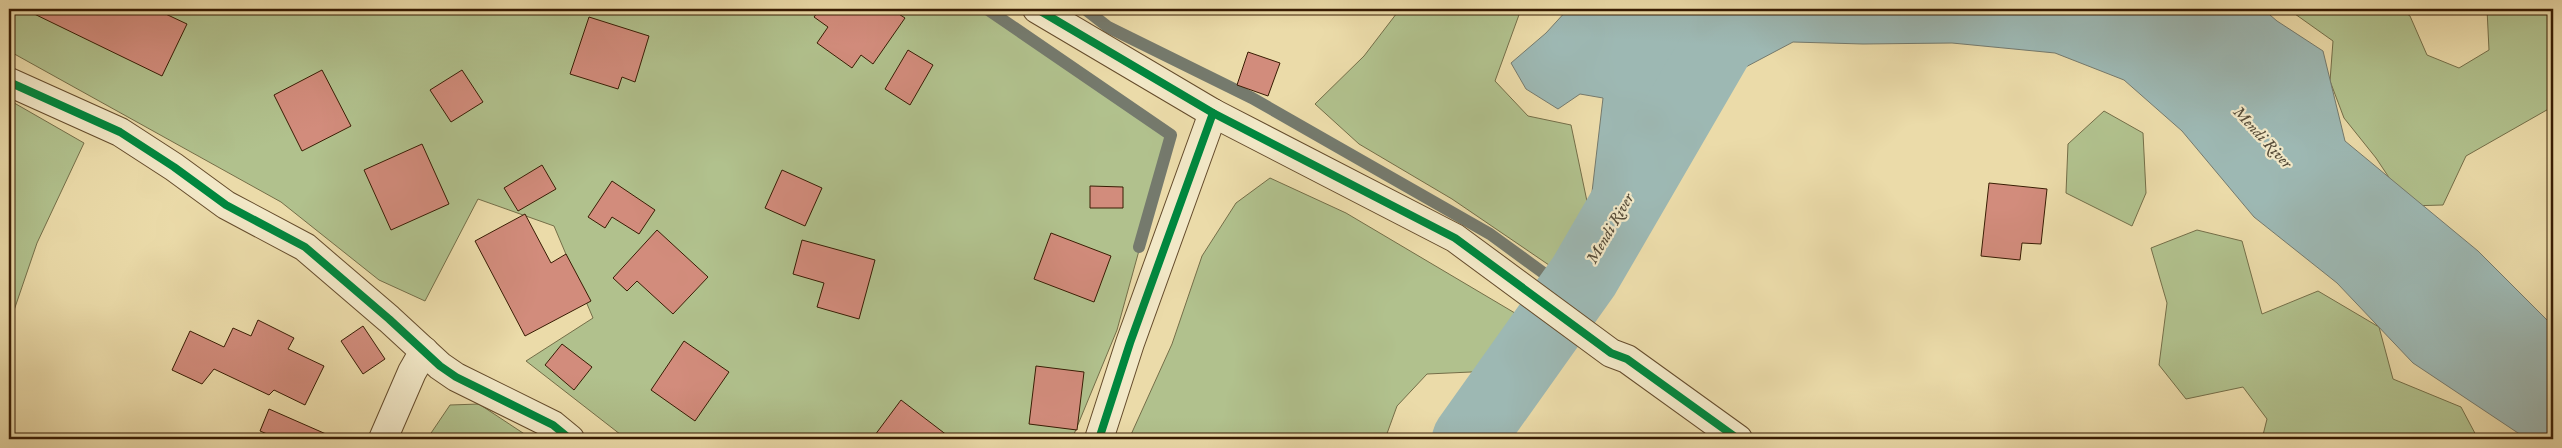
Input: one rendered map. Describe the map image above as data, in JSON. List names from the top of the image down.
{
  "water": ["Mendi River"]
}
